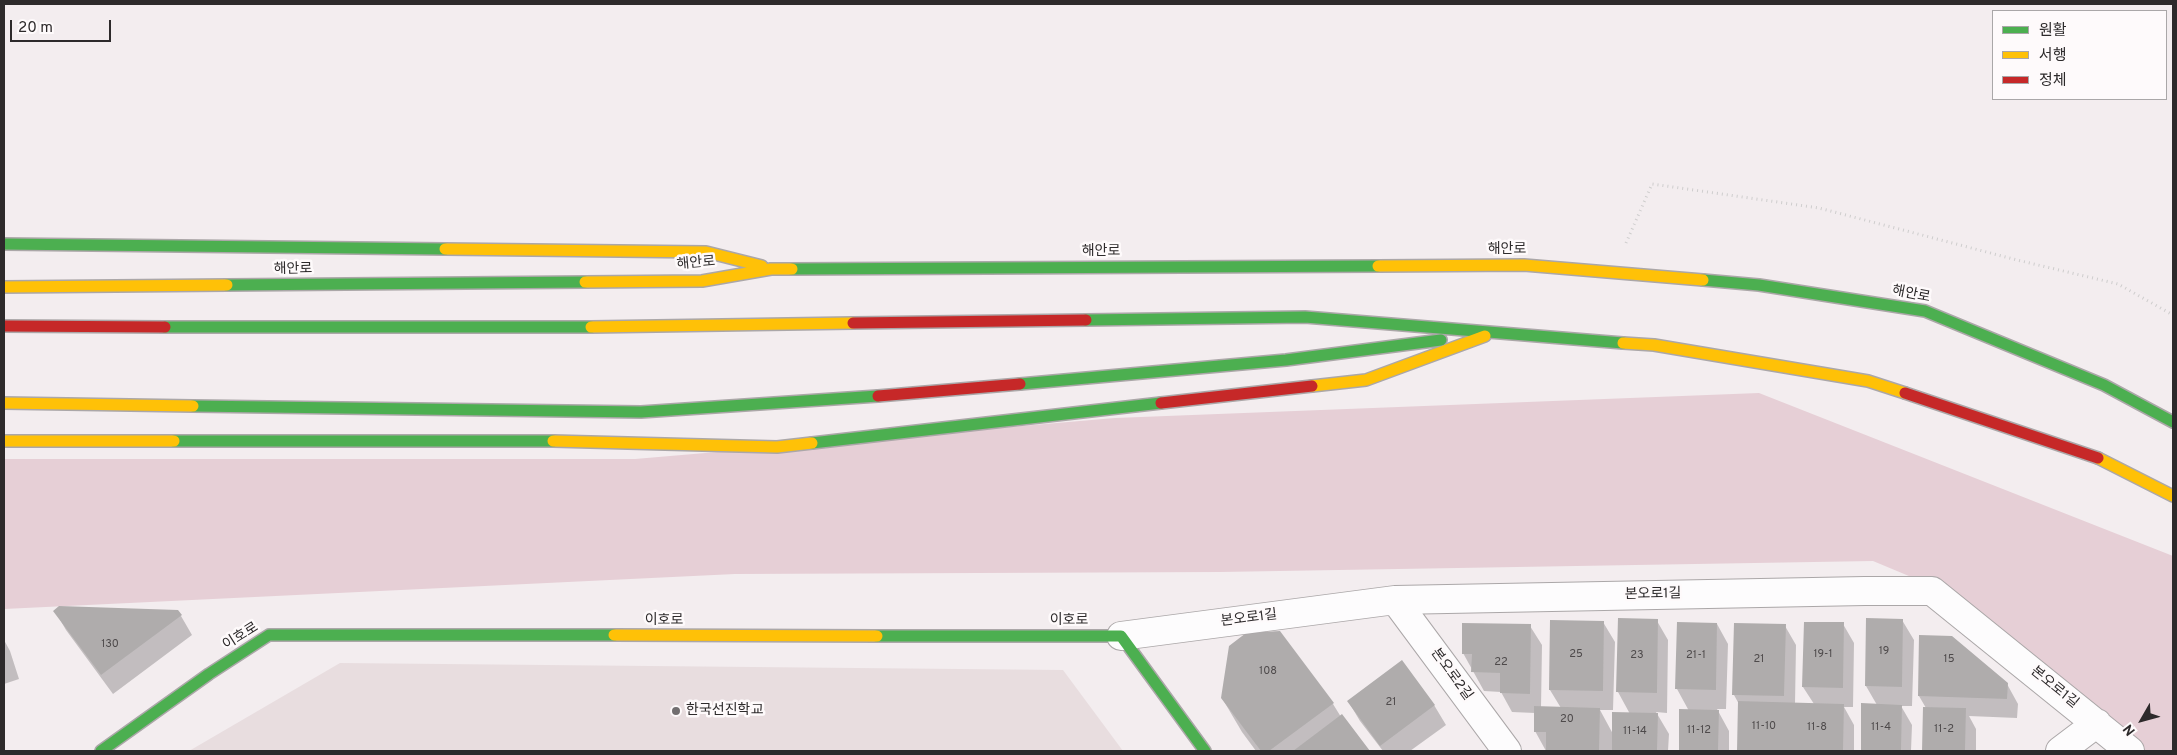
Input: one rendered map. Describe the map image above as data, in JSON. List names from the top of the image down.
{
  "streets": {
    "main road": ["해안로", "이호로"],
    "street": ["본오로1길", "본오로2길"]
  },
  "crossings": [
    ["본오로1길", "이호로"],
    ["본오로1길", "본오로2길"]
  ],
  "places": ["한국선진학교"],
  "house_numbers": [
    "130",
    "19",
    "25",
    "19-1",
    "23",
    "21-1",
    "21",
    "15",
    "22",
    "108",
    "21",
    "20",
    "11-10",
    "11-8",
    "11-4",
    "11-2",
    "11-12",
    "11-14"
  ],
  "legend": ["원활", "서행", "정체"],
  "scale_bar": "20 m",
  "north": "bottom left"
}
